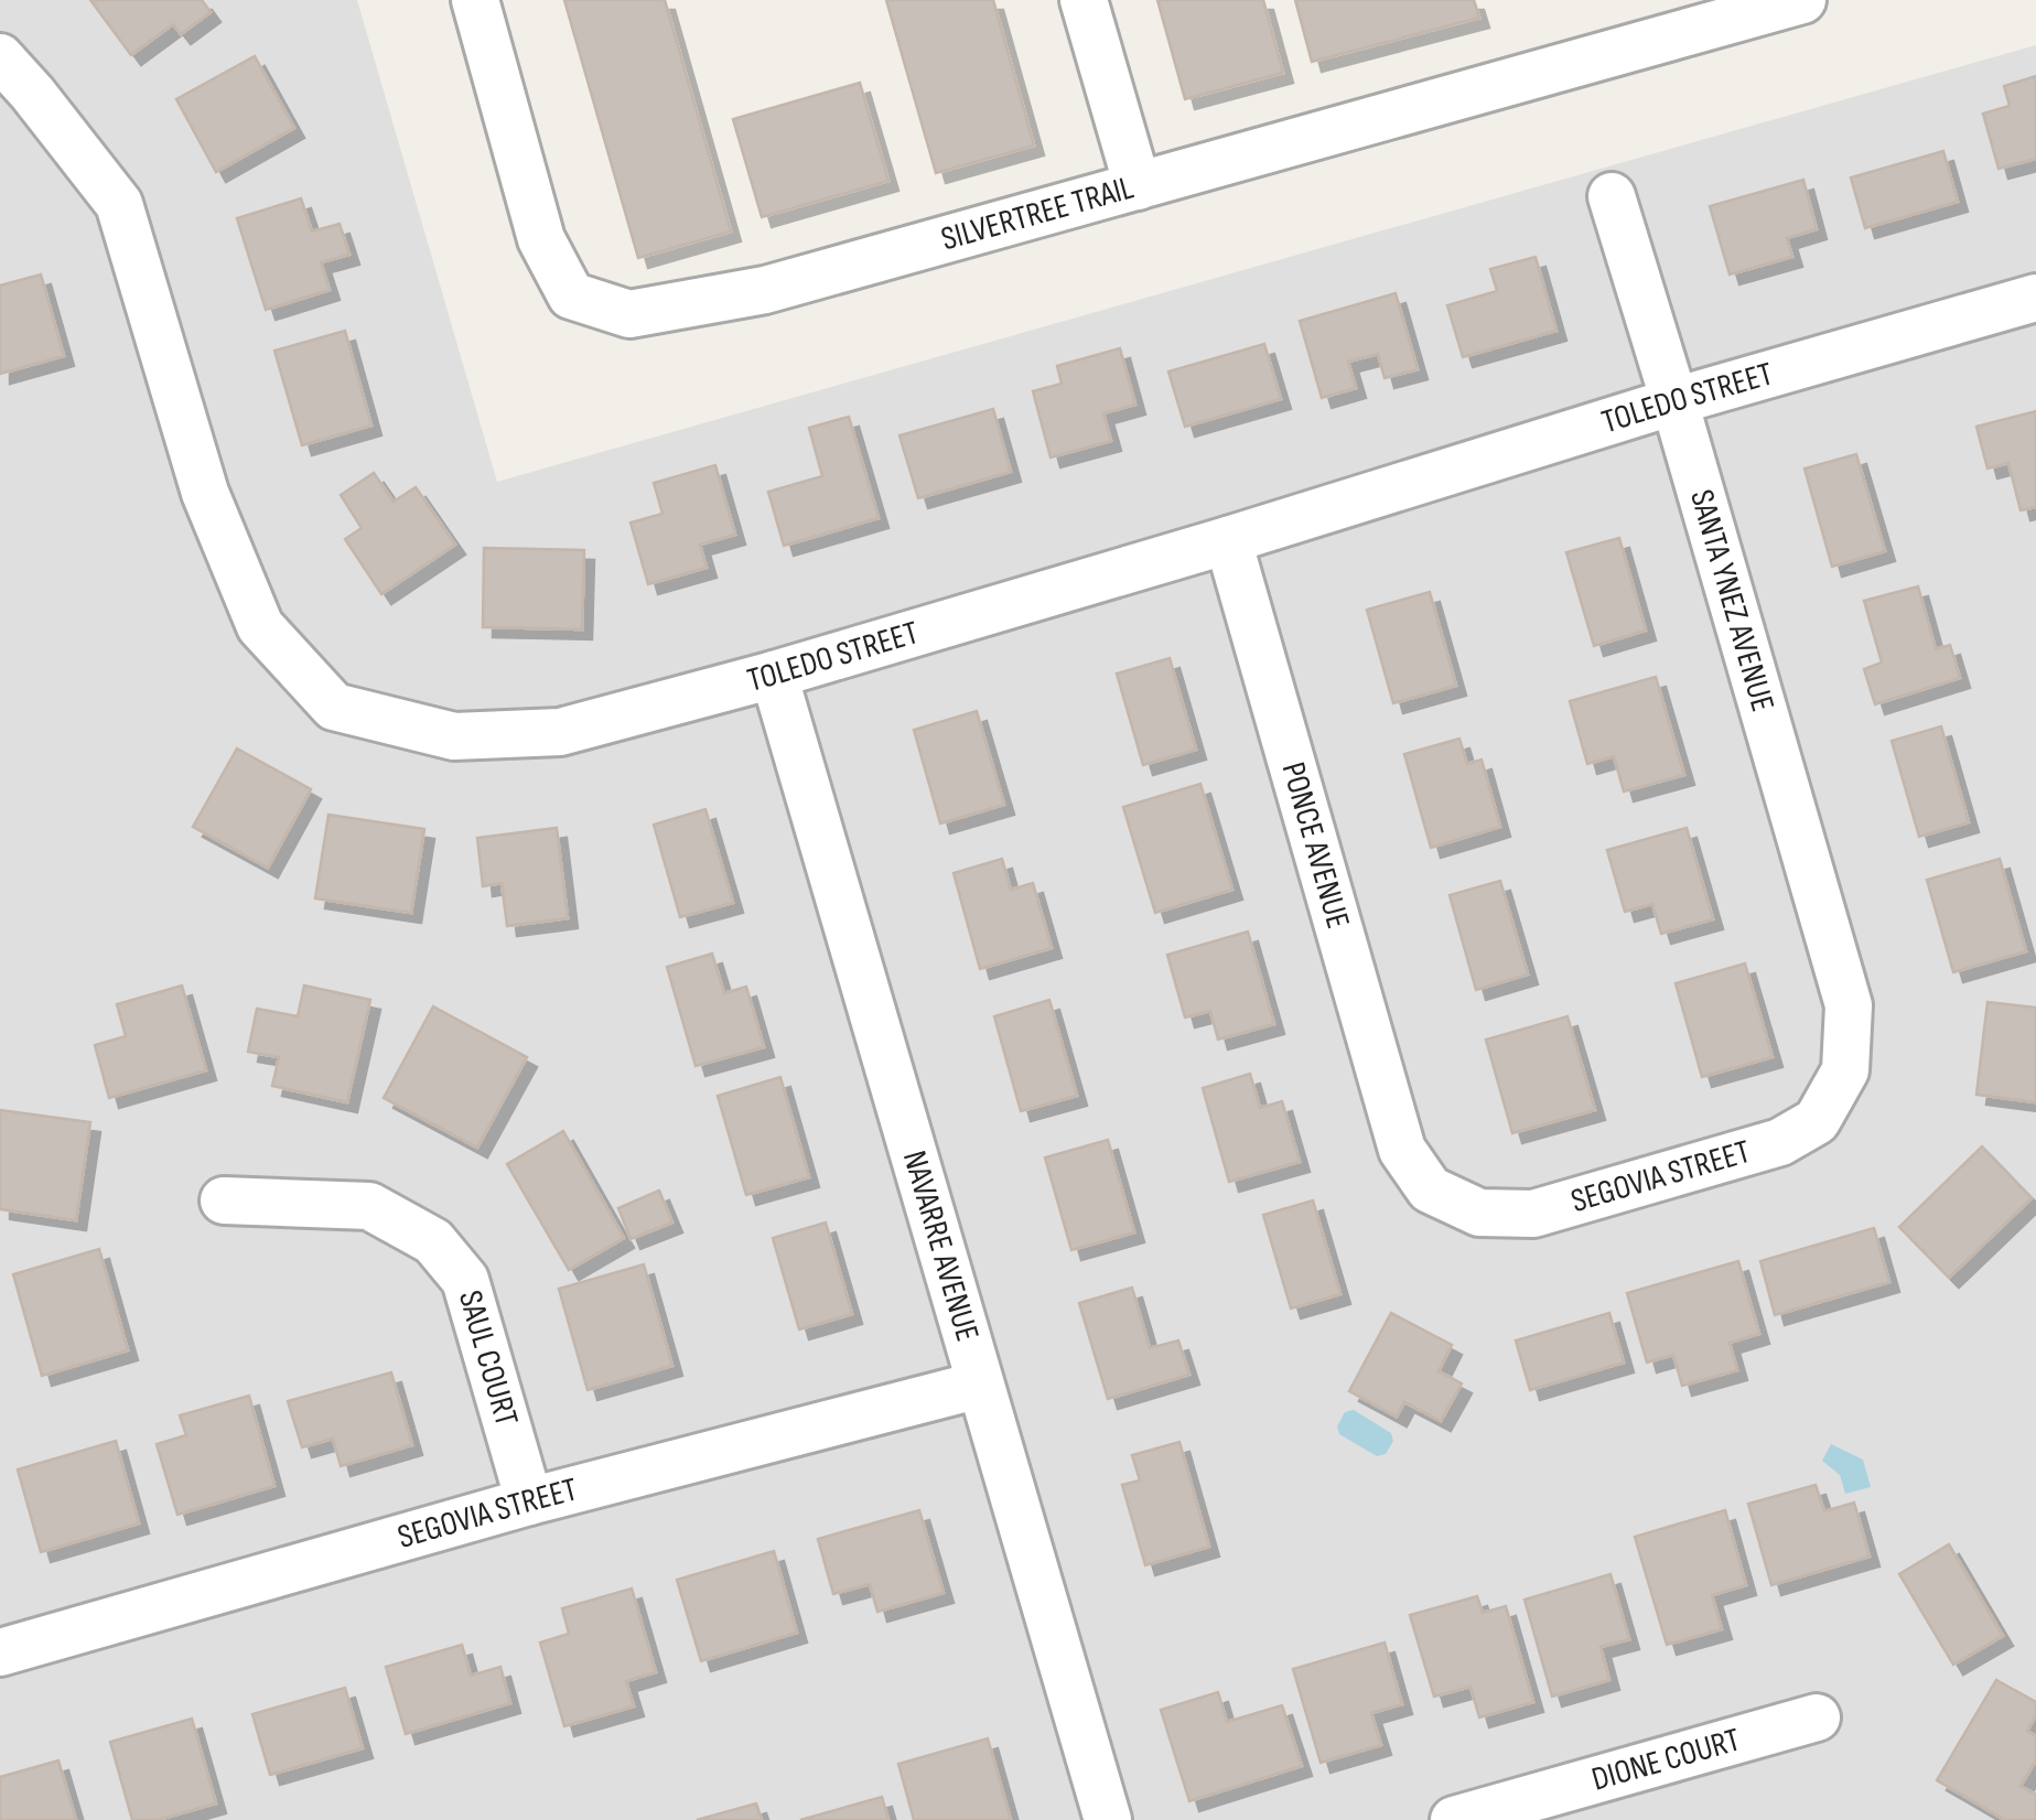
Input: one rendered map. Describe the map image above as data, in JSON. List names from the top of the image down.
{
  "streets": {
    "street": [
      "SILVERTREE TRAIL",
      "TOLEDO STREET",
      "SANTA YNEZ AVENUE",
      "PONCE AVENUE",
      "SEGOVIA STREET",
      "NAVARRE AVENUE",
      "SAUL COURT",
      "DIONE COURT"
    ]
  },
  "crossings": [
    ["TOLEDO STREET", "SANTA YNEZ AVENUE"],
    ["TOLEDO STREET", "PONCE AVENUE"],
    ["TOLEDO STREET", "NAVARRE AVENUE"],
    ["SANTA YNEZ AVENUE", "SEGOVIA STREET"],
    ["PONCE AVENUE", "SEGOVIA STREET"],
    ["SEGOVIA STREET", "NAVARRE AVENUE"],
    ["SEGOVIA STREET", "SAUL COURT"]
  ]
}
